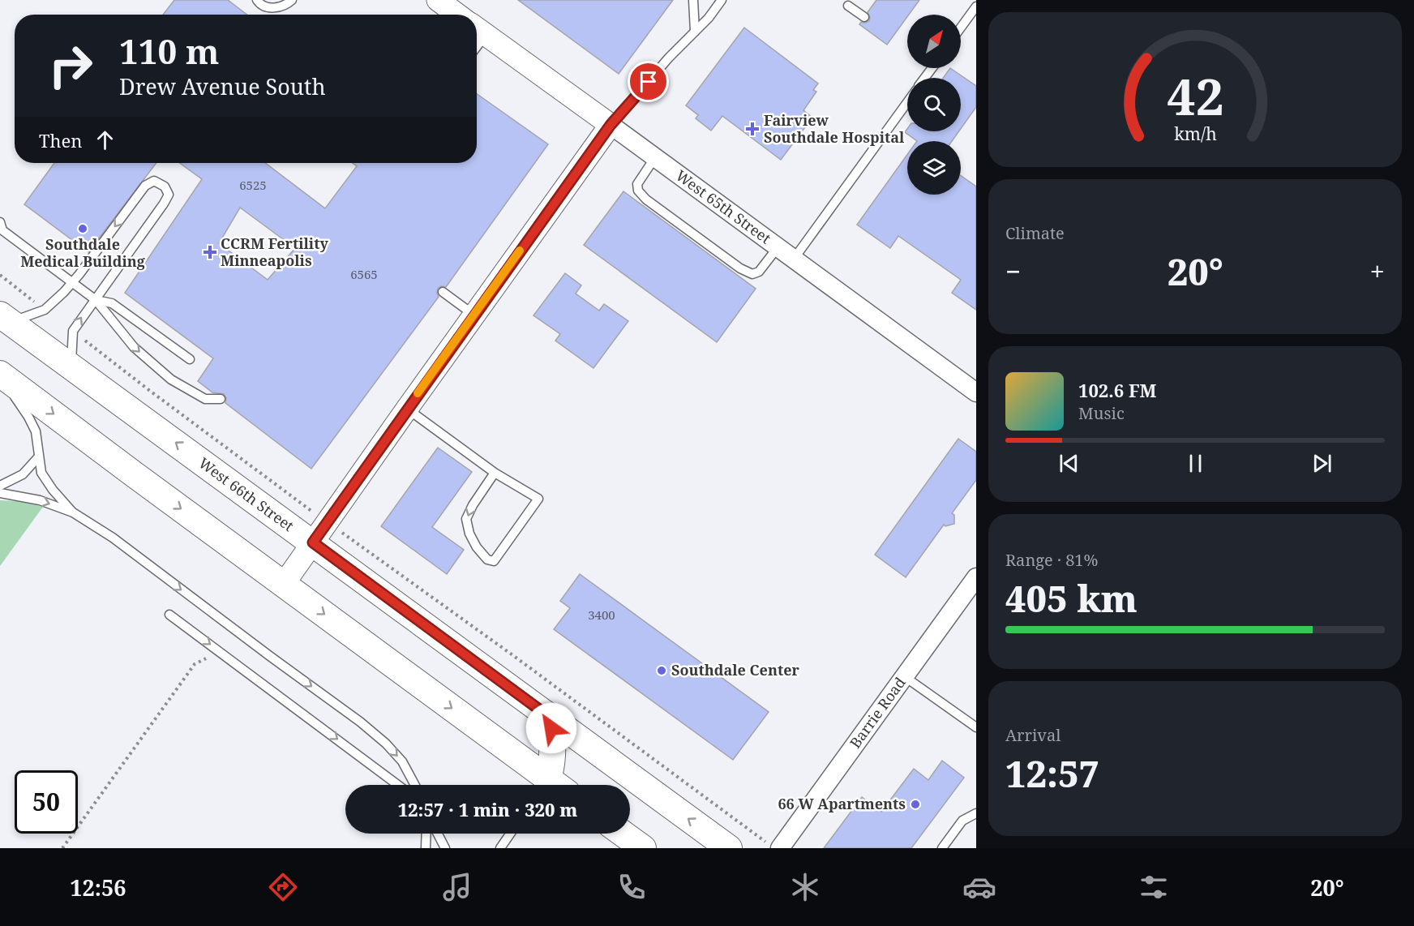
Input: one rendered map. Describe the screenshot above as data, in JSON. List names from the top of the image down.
{
  "streets": {
    "main road": ["West 66th Street"],
    "street": ["West 65th Street", "Barrie Road"]
  },
  "places": {
    "health": ["Fairview Southdale Hospital", "CCRM Fertility Minneapolis"],
    "other": ["Southdale Medical Building", "Southdale Center", "66 W Apartments"]
  },
  "house_numbers": ["6525", "6565", "3400"],
  "north": "top right",
  "page": {
    "turn": ["110 m", "Drew Avenue South"],
    "then": "Then",
    "tile": [
      "Climate",
      ["Range · 81%", "405 km"],
      ["Arrival", "12:57"]
    ],
    "heat": ["−", "20°", "+"],
    "song": ["102.6 FM", "Music"],
    "limit": "50",
    "trip": "12:57 · 1 min · 320 m",
    "tabs": ["12:56", "20°"],
    "gauge": ["42", "km/h"]
  }
}
